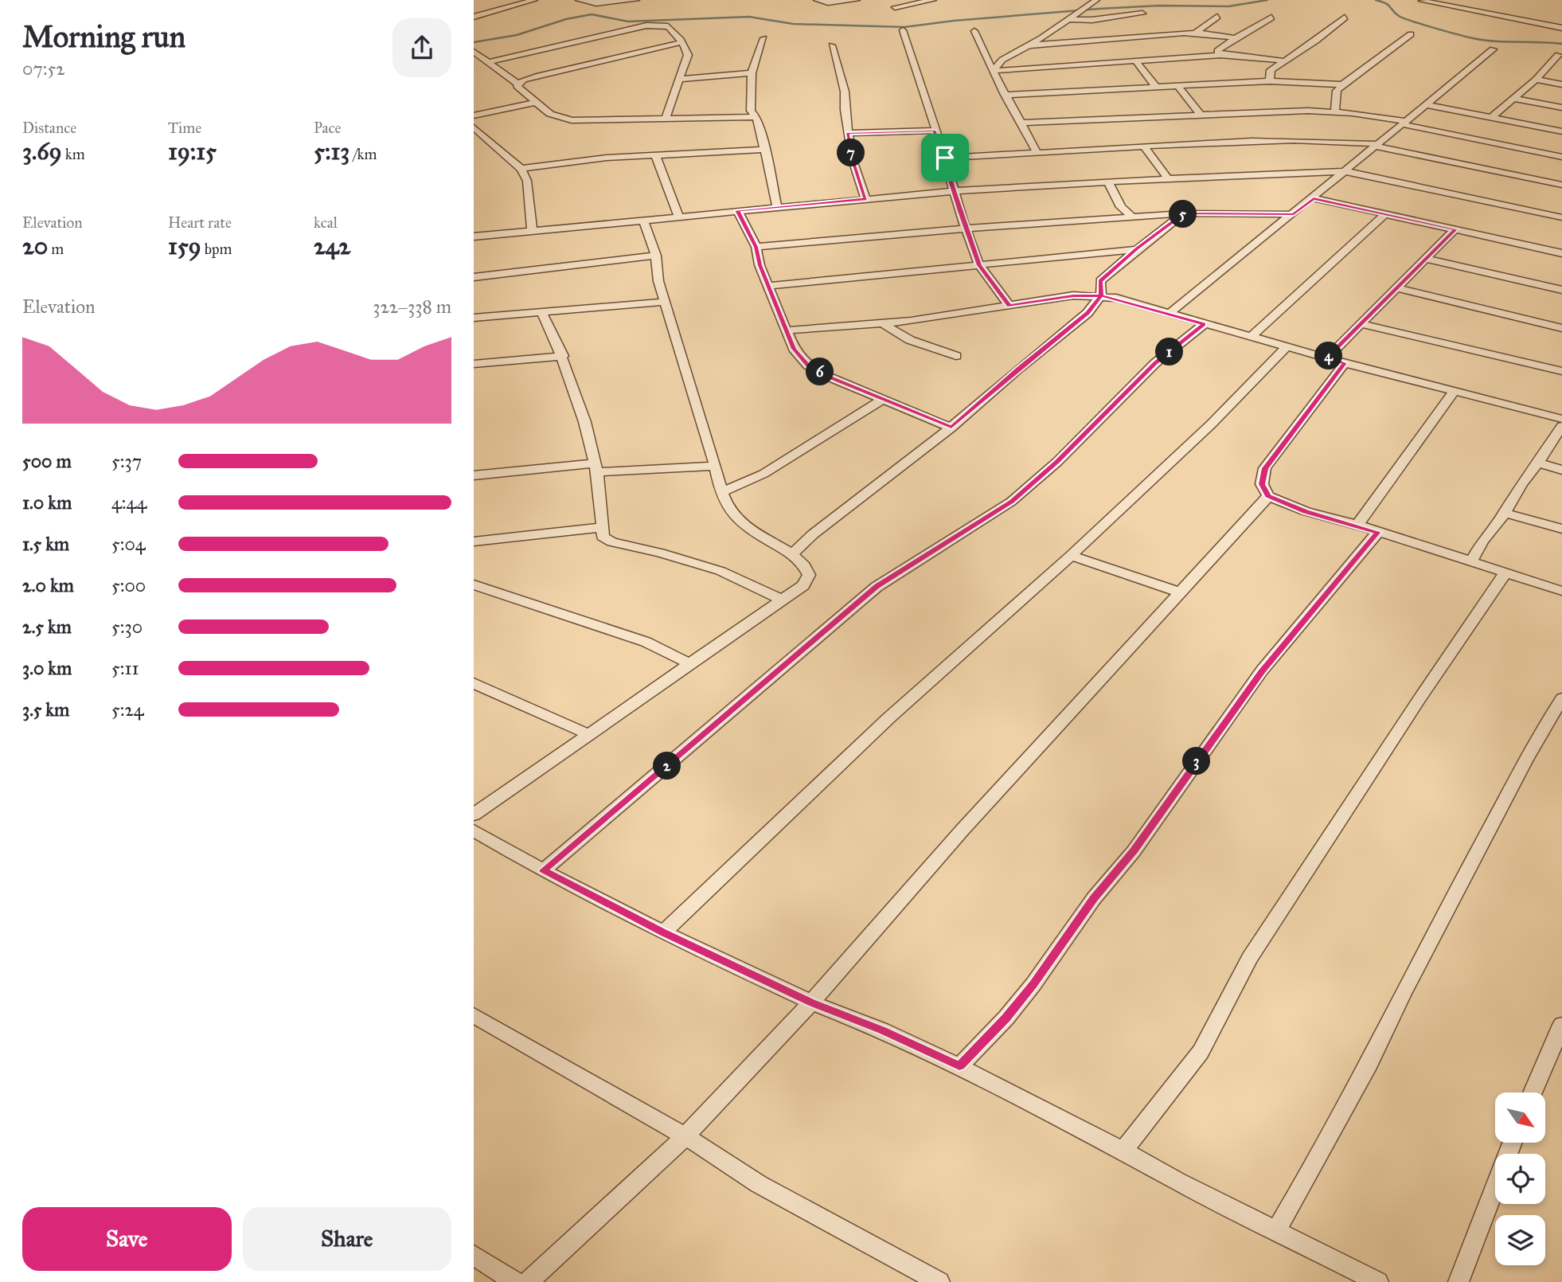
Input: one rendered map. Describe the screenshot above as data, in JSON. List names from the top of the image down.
{
  "north": "bottom right",
  "page": {
    "heading": ["Morning run", "07:52"],
    "stats": [
      ["Distance", "3.69 km"],
      ["Time", "19:15"],
      ["Pace", "5:13 /km"],
      ["Elevation", "20 m"],
      ["Heart rate", "159 bpm"],
      ["kcal", "242"]
    ],
    "pins": [
      "7",
      "5",
      "1",
      "4",
      "6",
      "3",
      "2"
    ],
    "chart": ["Elevation", "322–338 m"],
    "list": [
      {
        "name": "500 m",
        "note": "5:37"
      },
      {
        "name": "1.0 km",
        "note": "4:44"
      },
      {
        "name": "1.5 km",
        "note": "5:04"
      },
      {
        "name": "2.0 km",
        "note": "5:00"
      },
      {
        "name": "2.5 km",
        "note": "5:30"
      },
      {
        "name": "3.0 km",
        "note": "5:11"
      },
      {
        "name": "3.5 km",
        "note": "5:24"
      }
    ],
    "buttons": ["Save", "Share"]
  }
}
